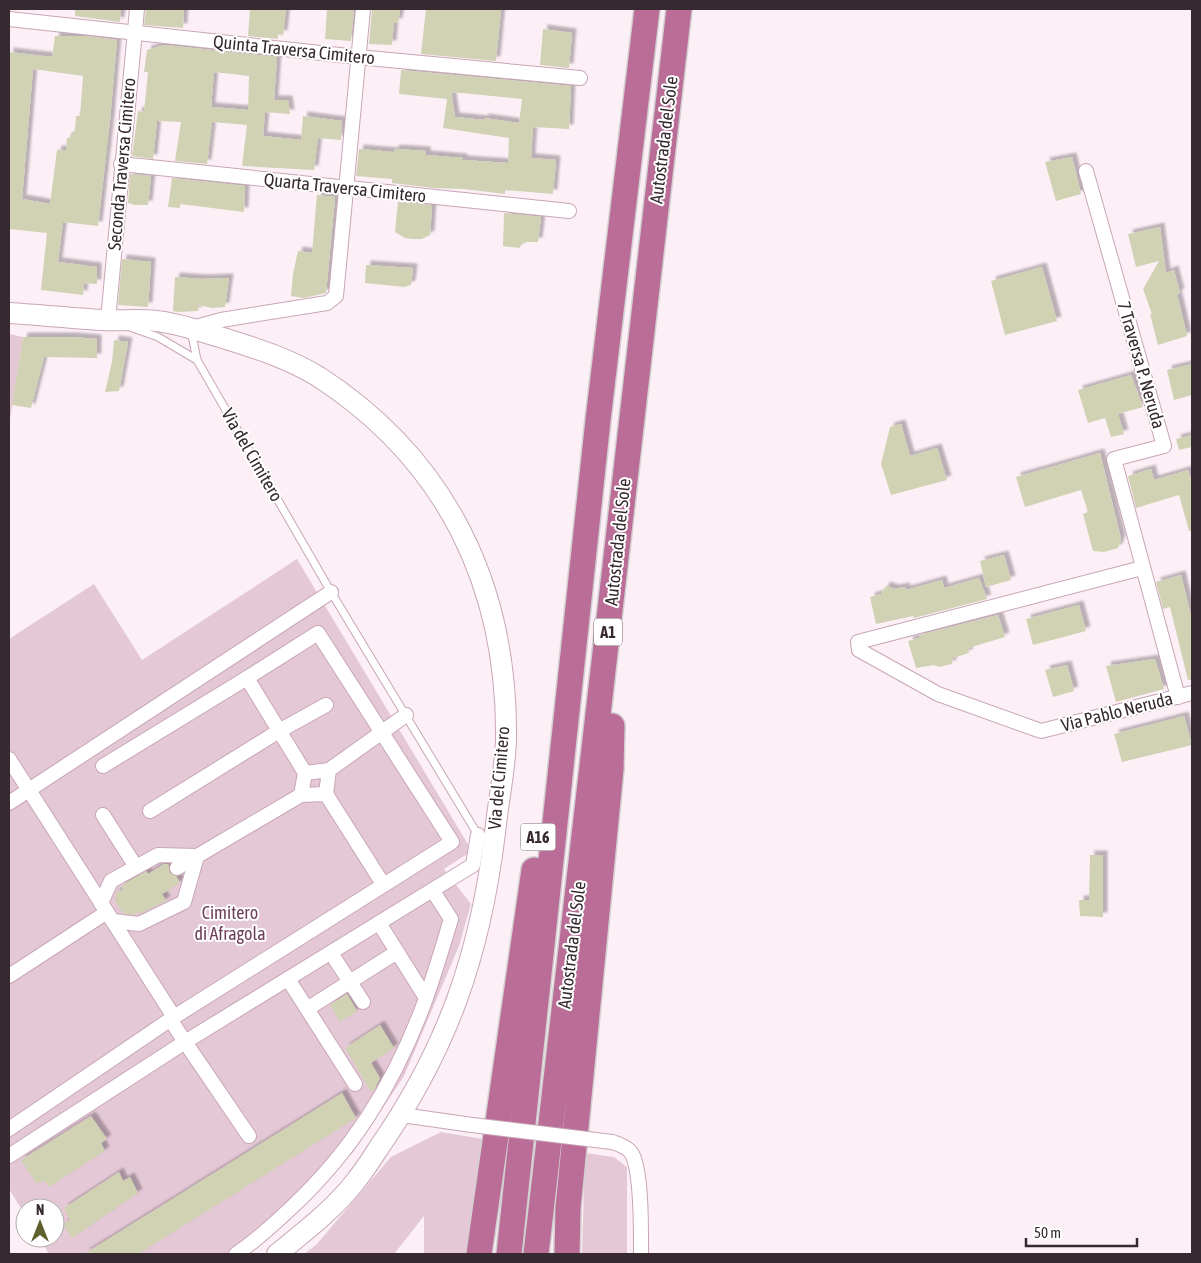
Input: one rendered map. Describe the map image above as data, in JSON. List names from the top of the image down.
{
  "streets": {
    "highway": ["Autostrada del Sole", "A1", "A16"],
    "main road": ["Via del Cimitero"],
    "street": [
      "Quinta Traversa Cimitero",
      "Seconda Traversa Cimitero",
      "Quarta Traversa Cimitero",
      "7 Traversa P. Neruda",
      "Via Pablo Neruda"
    ]
  },
  "crossings": [
    ["Quinta Traversa Cimitero", "Seconda Traversa Cimitero"],
    ["Autostrada del Sole", "A16"],
    ["Seconda Traversa Cimitero", "Quarta Traversa Cimitero"],
    ["Seconda Traversa Cimitero", "Via del Cimitero"],
    ["7 Traversa P. Neruda", "Via Pablo Neruda"]
  ],
  "parks": ["Cimitero di Afragola"],
  "scale_bar": "50 m",
  "north": "top"
}
